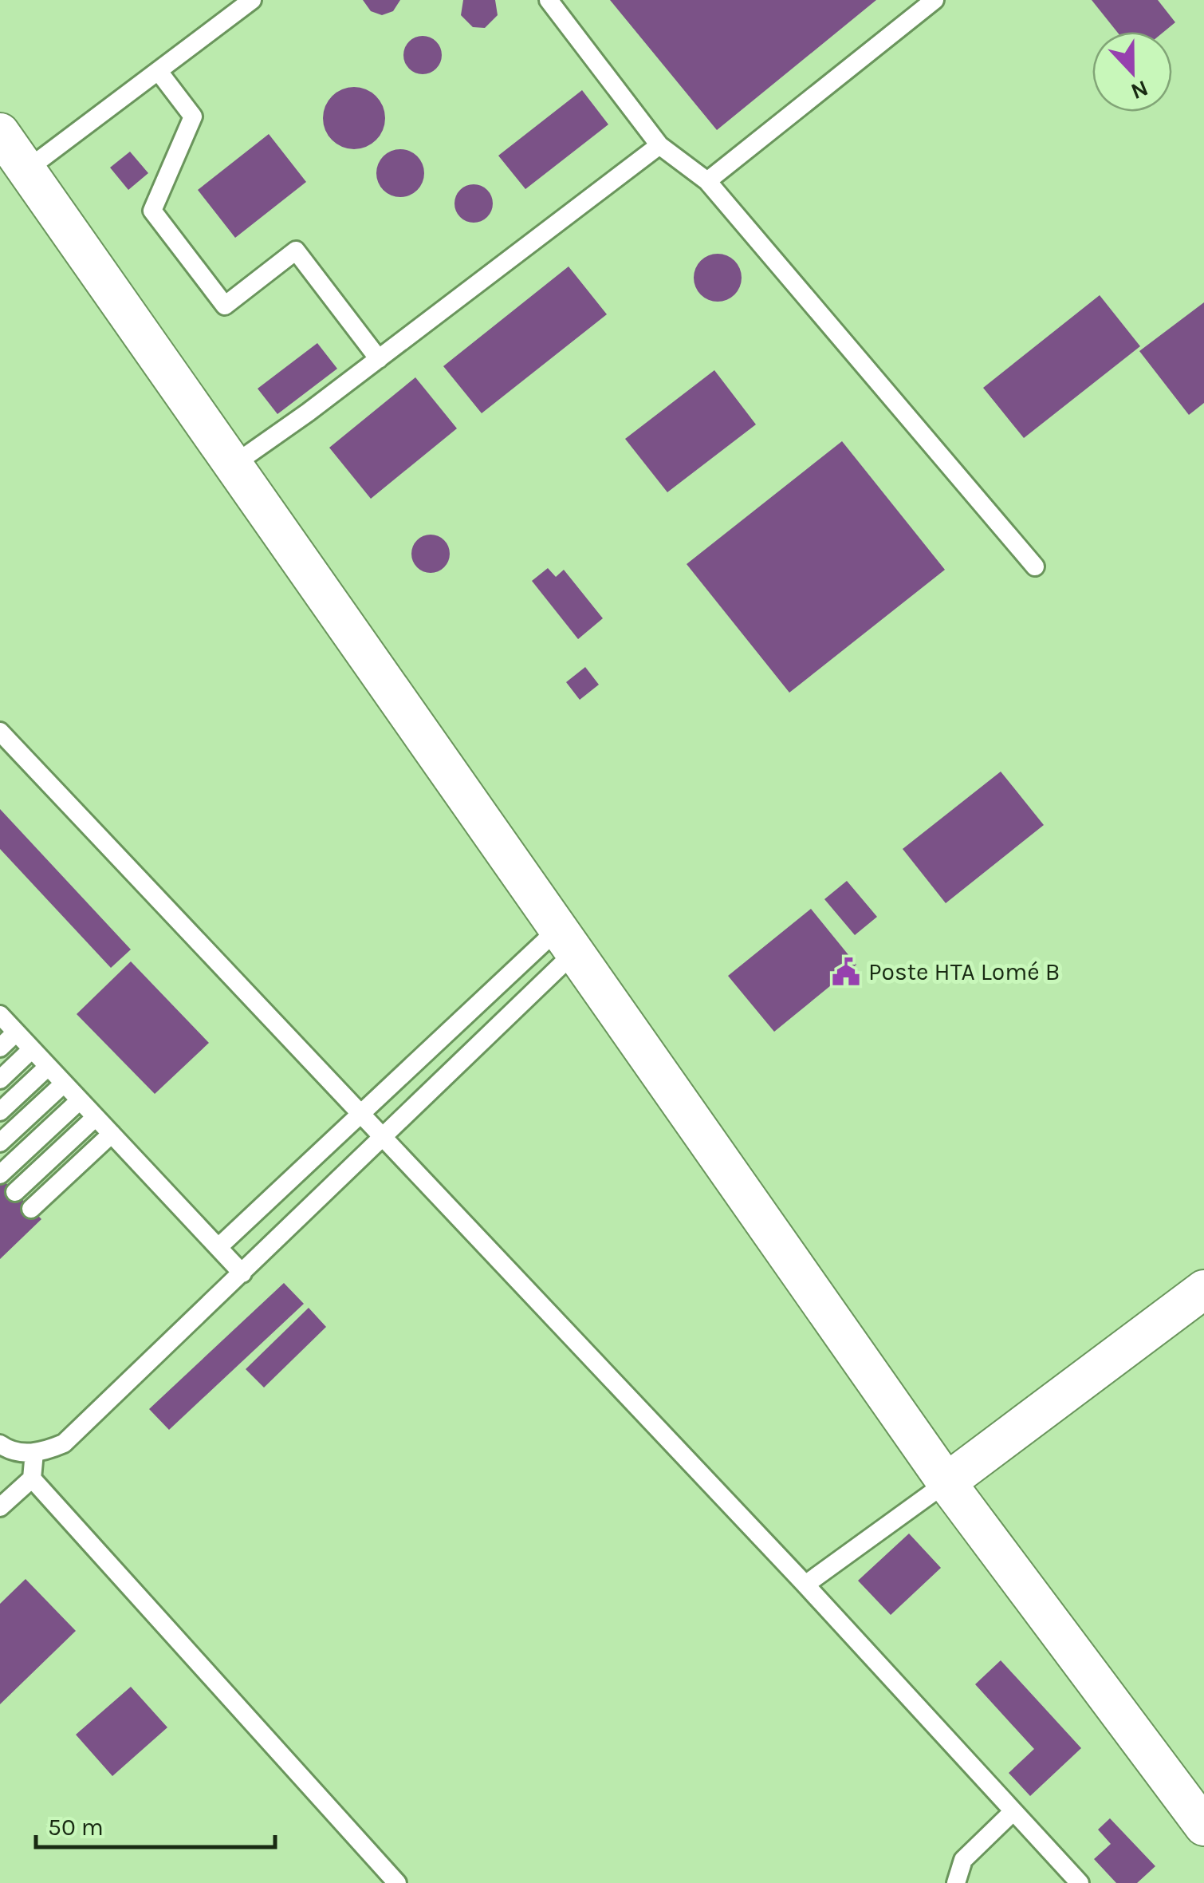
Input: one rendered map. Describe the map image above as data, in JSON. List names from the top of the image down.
{
  "places": {
    "public building": ["Poste HTA Lomé B"]
  },
  "scale_bar": "50 m",
  "north": "bottom"
}
